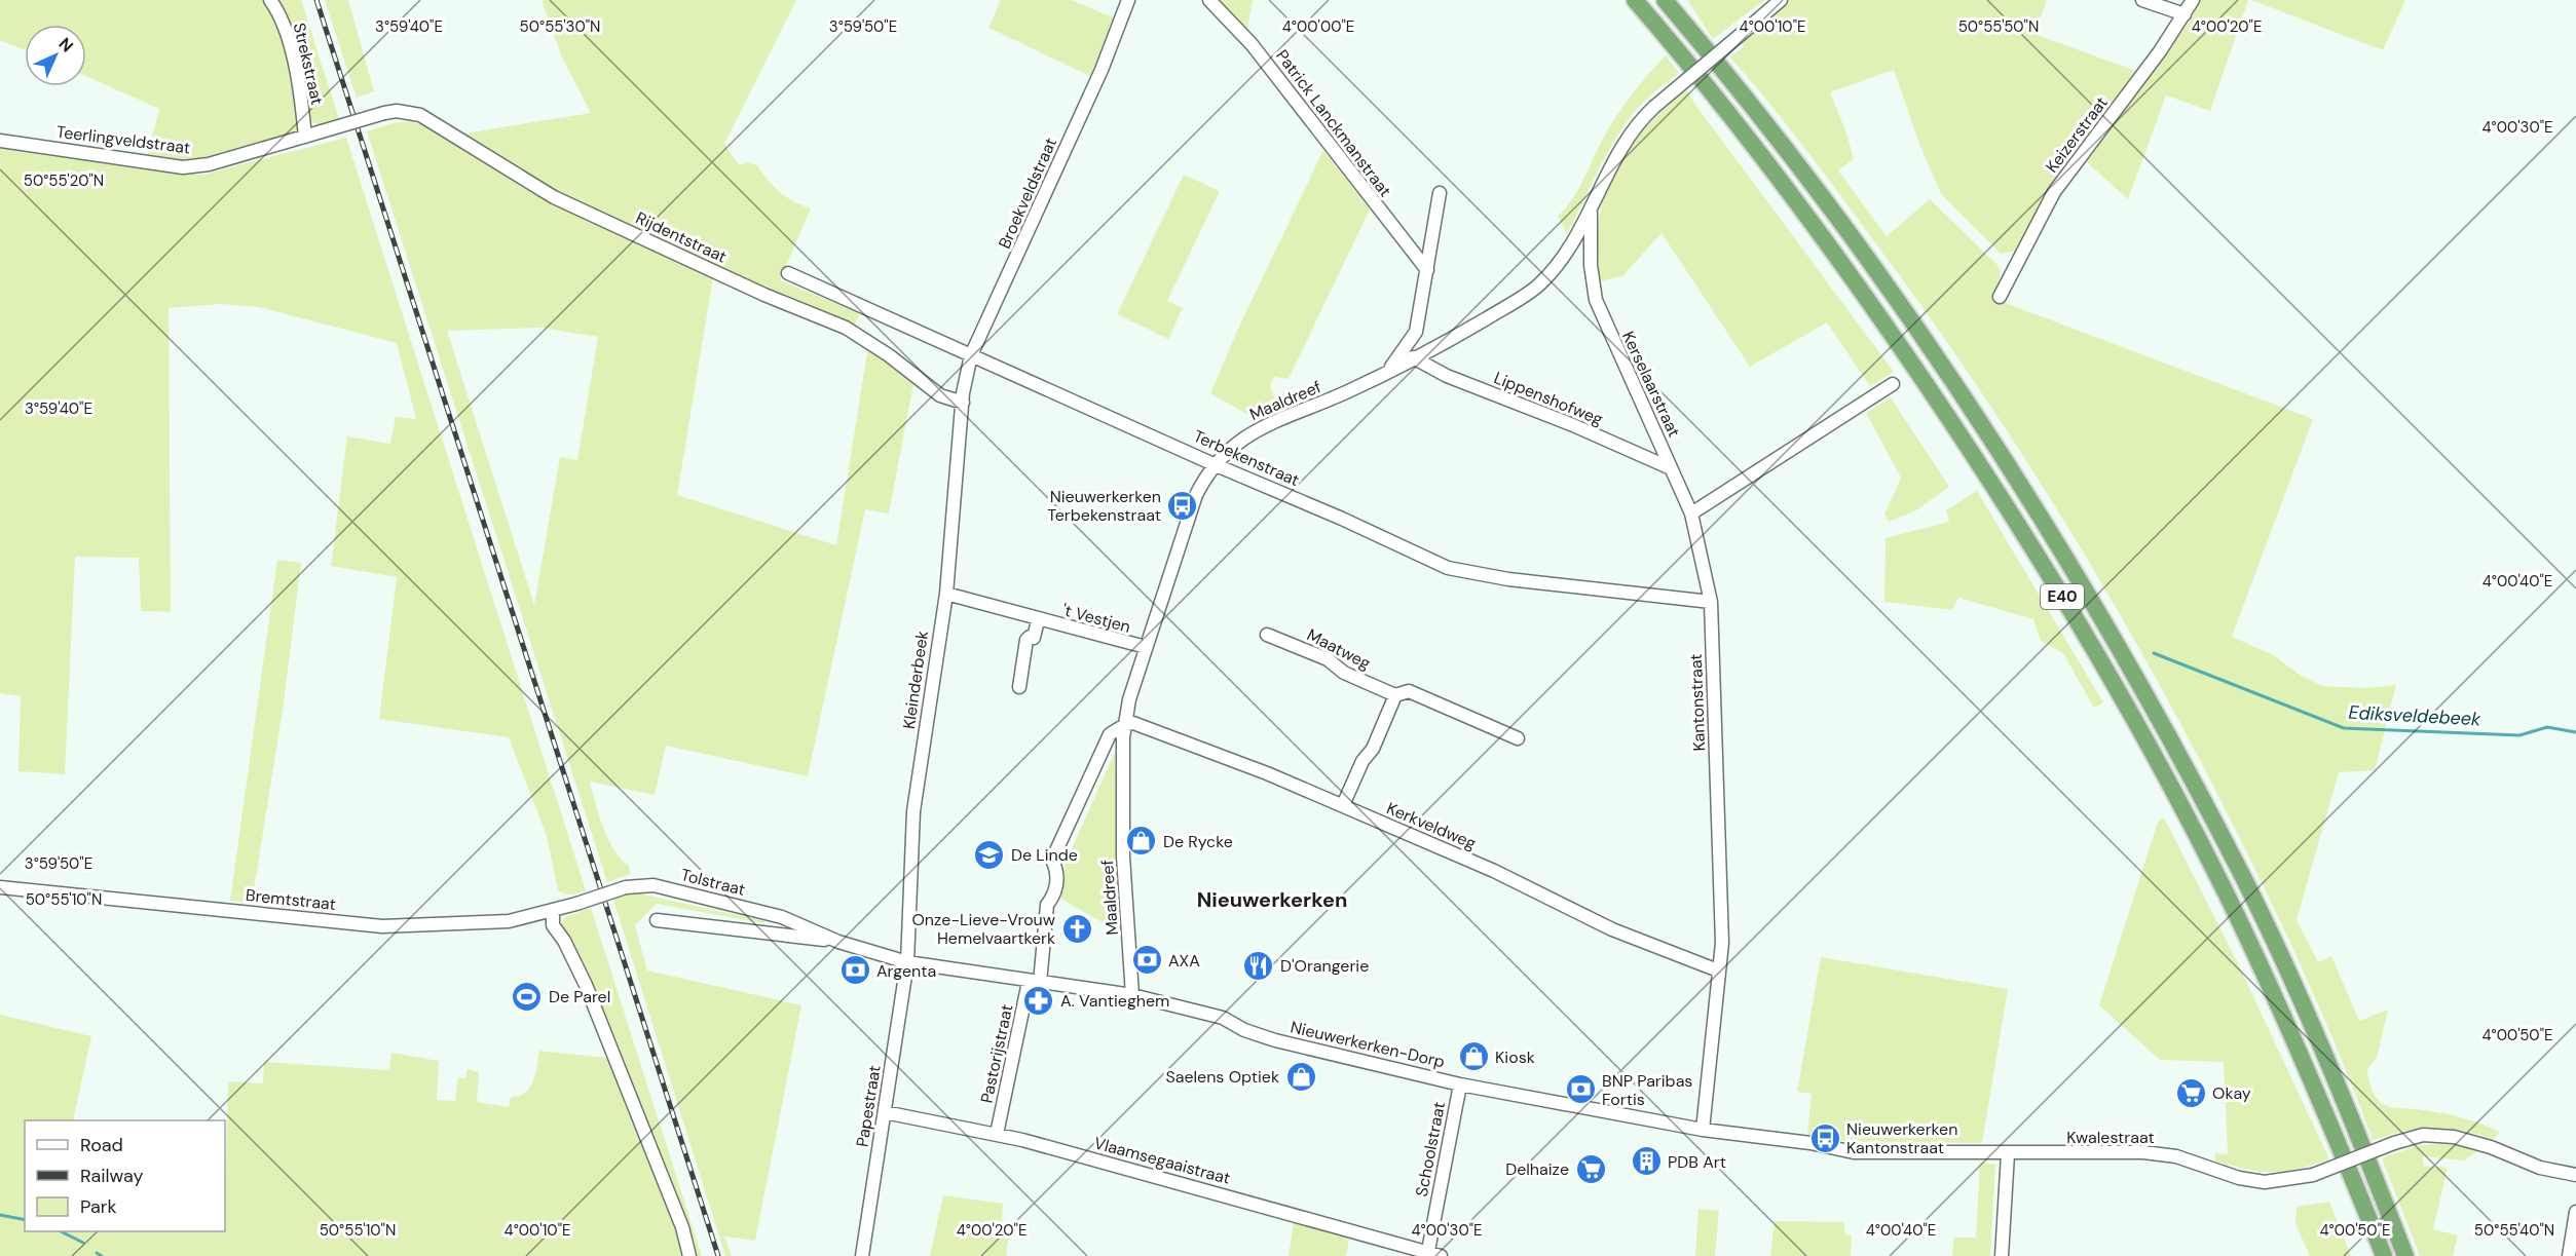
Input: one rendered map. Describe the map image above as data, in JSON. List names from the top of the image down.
{
  "streets": {
    "highway": ["E40"],
    "street": [
      "Strekstraat",
      "Patrick Lanckmanstraat",
      "Keizerstraat",
      "Teerlingveldstraat",
      "Broekveldstraat",
      "Rijdentstraat",
      "Kerselaarstraat",
      "Lippenshofweg",
      "Maaldreef",
      "Terbekenstraat",
      "'t Vestjen",
      "Maatweg",
      "Kleinderbeek",
      "Kantonstraat",
      "Kerkveldweg",
      "Tolstraat",
      "Bremtstraat",
      "Nieuwerkerken-Dorp",
      "Pastorijstraat",
      "Papestraat",
      "Kwalestraat",
      "Schoolstraat",
      "Vlaamsegaaistraat"
    ]
  },
  "crossings": [
    ["Strekstraat", "Teerlingveldstraat"],
    ["Patrick Lanckmanstraat", "Maaldreef"],
    ["Teerlingveldstraat", "Rijdentstraat"],
    ["Broekveldstraat", "Rijdentstraat"],
    ["Broekveldstraat", "Terbekenstraat"],
    ["Broekveldstraat", "Kleinderbeek"],
    ["Rijdentstraat", "Kleinderbeek"],
    ["Kerselaarstraat", "Lippenshofweg"],
    ["Kerselaarstraat", "Kantonstraat"],
    ["Maaldreef", "Terbekenstraat"],
    ["Maaldreef", "'t Vestjen"],
    ["Maaldreef", "Kerkveldweg"],
    ["Maaldreef", "Nieuwerkerken-Dorp"],
    ["Terbekenstraat", "Kantonstraat"],
    ["'t Vestjen", "Kleinderbeek"],
    ["Kleinderbeek", "Tolstraat"],
    ["Kleinderbeek", "Papestraat"],
    ["Kantonstraat", "Kerkveldweg"],
    ["Kantonstraat", "Nieuwerkerken-Dorp"],
    ["Kantonstraat", "Kwalestraat"],
    ["Tolstraat", "Bremtstraat"],
    ["Tolstraat", "Nieuwerkerken-Dorp"],
    ["Tolstraat", "Pastorijstraat"],
    ["Tolstraat", "Papestraat"],
    ["Nieuwerkerken-Dorp", "Pastorijstraat"],
    ["Nieuwerkerken-Dorp", "Kwalestraat"],
    ["Nieuwerkerken-Dorp", "Schoolstraat"],
    ["Pastorijstraat", "Vlaamsegaaistraat"],
    ["Papestraat", "Vlaamsegaaistraat"],
    ["Schoolstraat", "Vlaamsegaaistraat"]
  ],
  "districts": ["Nieuwerkerken"],
  "water": ["Ediksveldebeek"],
  "places": {
    "bus stop": ["Nieuwerkerken Terbekenstraat", "Nieuwerkerken Kantonstraat"],
    "shop": ["De Rycke", "Kiosk", "Saelens Optiek"],
    "school or university": ["De Linde"],
    "church": ["Onze-Lieve-Vrouw Hemelvaartkerk"],
    "bank": ["AXA", "Argenta", "BNP Paribas Fortis"],
    "restaurant": ["D'Orangerie"],
    "sports": ["De Parel"],
    "pharmacy": ["A. Vantieghem"],
    "supermarket": ["Okay", "Delhaize"],
    "building": ["PDB Art"]
  },
  "legend": ["Road", "Railway", "Park"],
  "north": "top right",
  "coordinates": [
    "3°59'40\"E",
    "50°55'30\"N",
    "3°59'50\"E",
    "4°00'00\"E",
    "4°00'10\"E",
    "50°55'50\"N",
    "4°00'20\"E",
    "4°00'30\"E",
    "50°55'20\"N",
    "4°00'40\"E",
    "50°55'10\"N",
    "4°00'50\"E",
    "50°55'40\"N"
  ]
}
